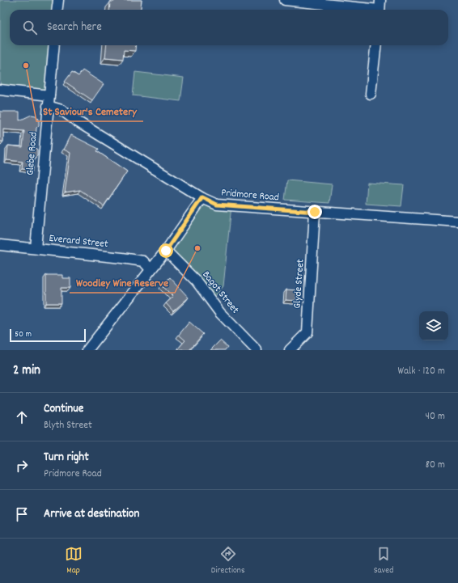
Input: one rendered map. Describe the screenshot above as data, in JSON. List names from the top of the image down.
{
  "streets": {
    "street": [
      "Glebe Road",
      "Pridmore Road",
      "Everard Street",
      "Glyde Street",
      "Bagot Street"
    ]
  },
  "crossings": [
    ["Glebe Road", "Pridmore Road"],
    ["Glebe Road", "Everard Street"],
    ["Pridmore Road", "Glyde Street"]
  ],
  "places": ["St Saviour's Cemetery", "Woodley Wine Reserve"],
  "scale_bar": "50 m",
  "page": {
    "search": "Search here",
    "scale": "50 m",
    "heading": ["2 min", "Walk · 120 m"],
    "list": [
      ["Continue", "Blyth Street", "40 m"],
      ["Turn right", "Pridmore Road", "80 m"],
      "Arrive at destination"
    ],
    "nav": ["Map", "Directions", "Saved"]
  }
}
